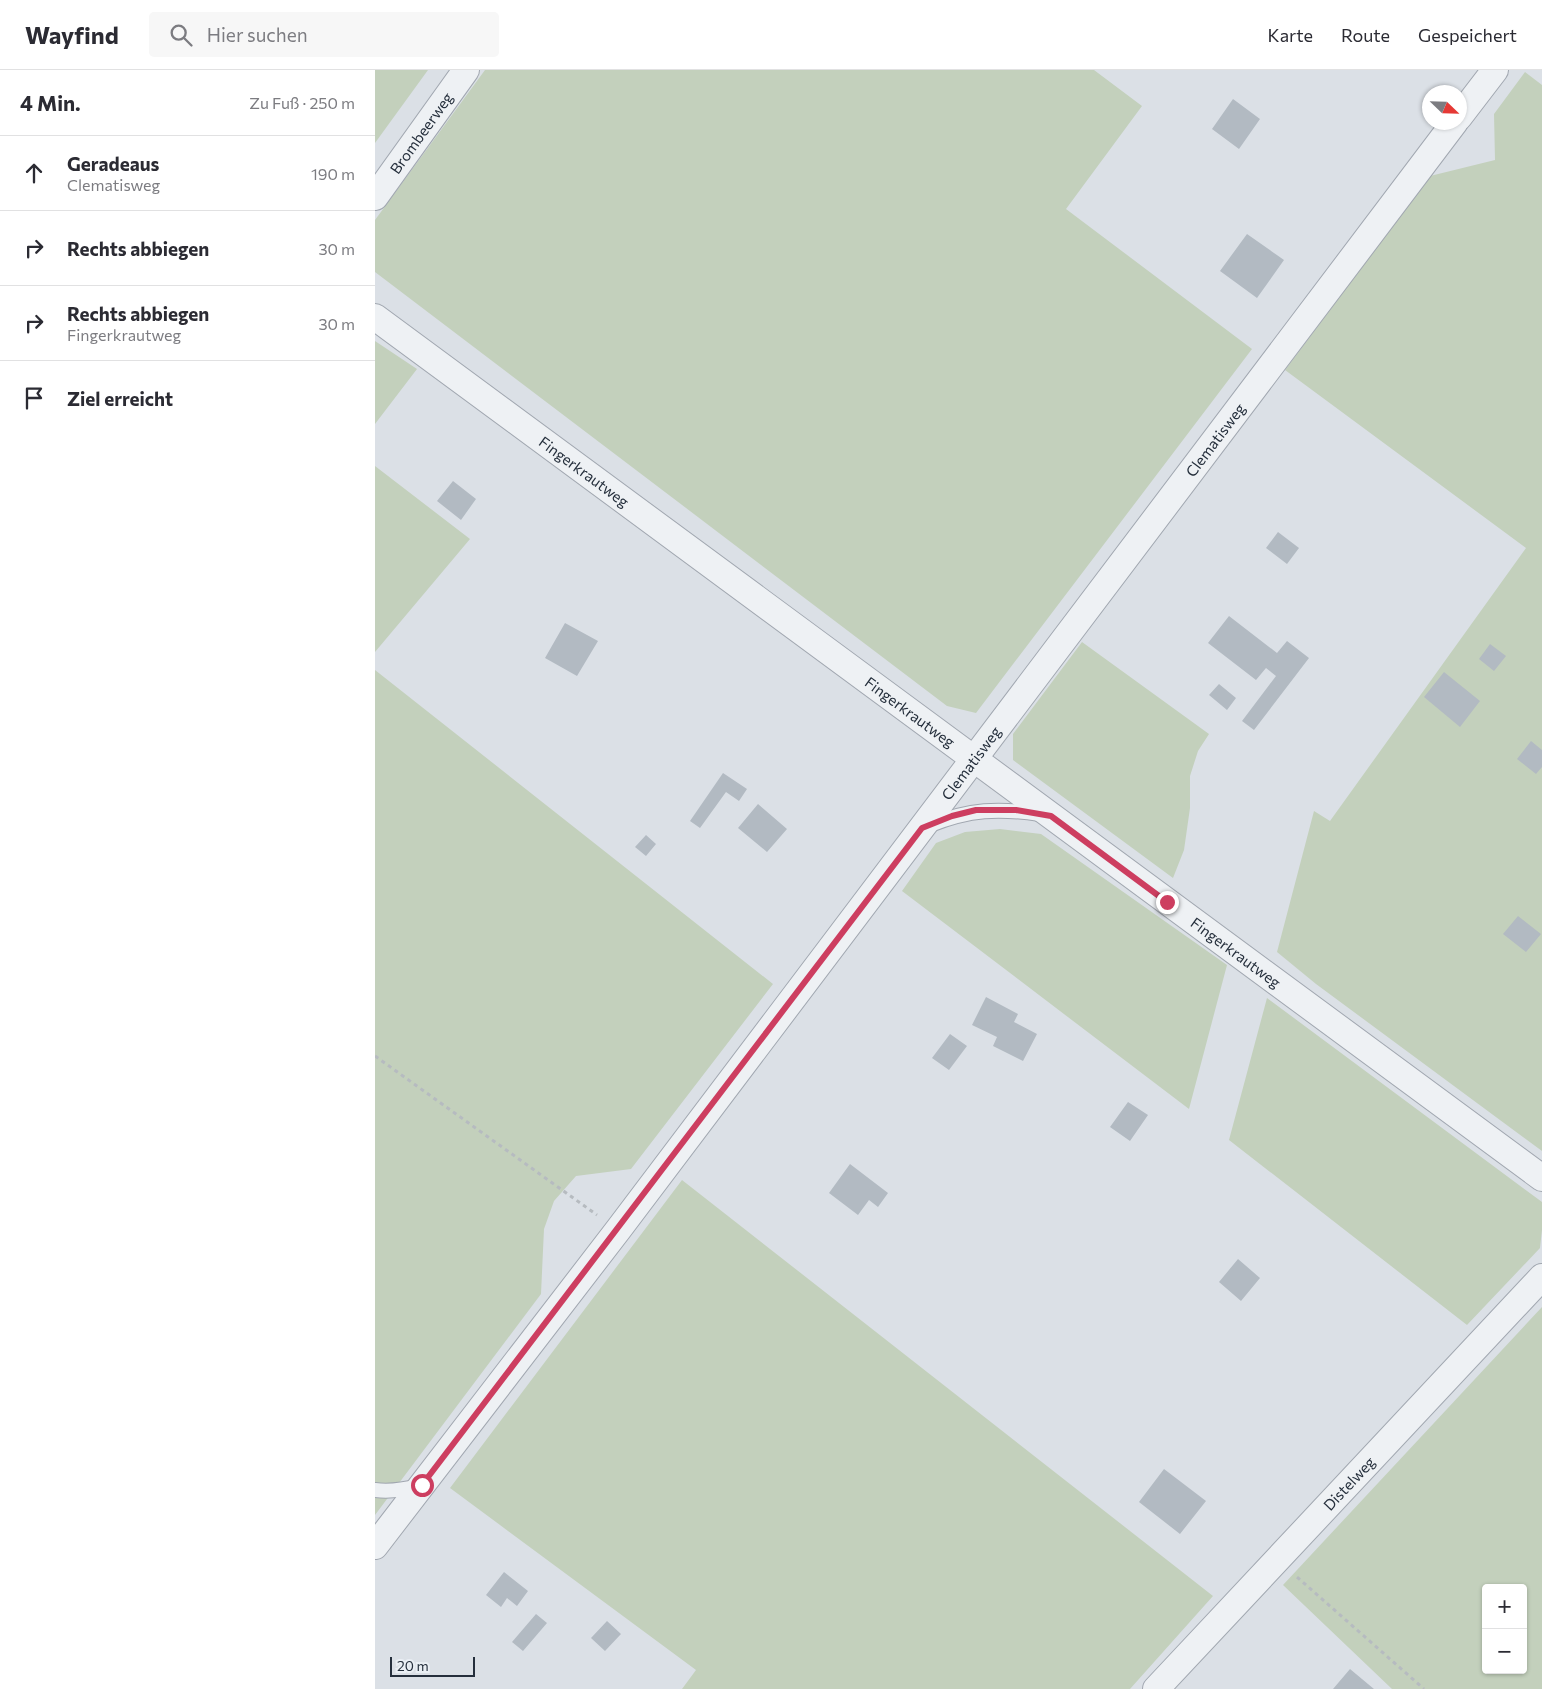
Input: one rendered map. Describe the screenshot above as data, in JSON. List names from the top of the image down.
{
  "streets": {
    "street": [
      "Brombeerweg",
      "Clematisweg",
      "Fingerkrautweg",
      "Distelweg"
    ]
  },
  "crossings": [
    ["Clematisweg", "Fingerkrautweg"]
  ],
  "scale_bar": "20 m",
  "north": "bottom right",
  "page": {
    "header": "Wayfind",
    "search": "Hier suchen",
    "nav": ["Karte", "Route", "Gespeichert"],
    "heading": ["4 Min.", "Zu Fuß · 250 m"],
    "list": [
      ["Geradeaus", "Clematisweg", "190 m"],
      ["Rechts abbiegen", "30 m"],
      ["Rechts abbiegen", "Fingerkrautweg", "30 m"],
      "Ziel erreicht"
    ],
    "map_buttons": ["+", "−"],
    "scale": "20 m"
  }
}
